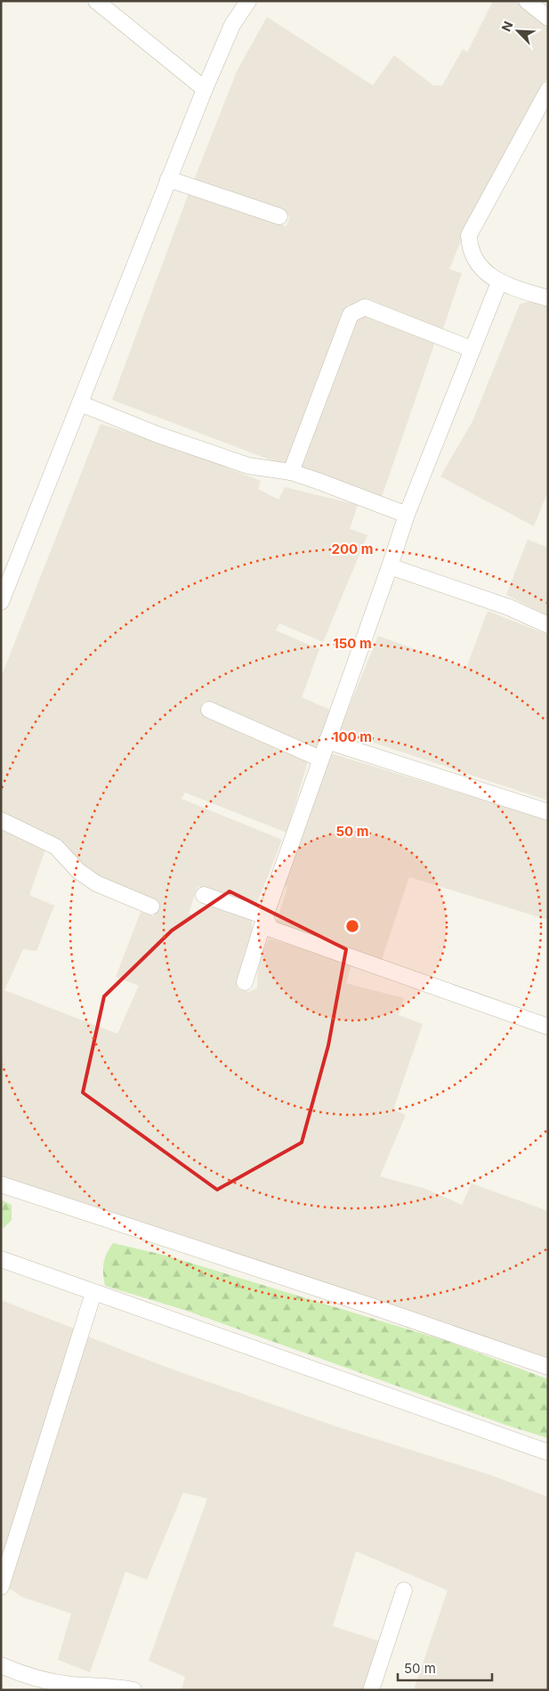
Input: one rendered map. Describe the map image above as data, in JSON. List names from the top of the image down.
{
  "scale_bar": "50 m",
  "north": "top left",
  "rings": [
    "200 m",
    "150 m",
    "100 m",
    "50 m"
  ]
}
